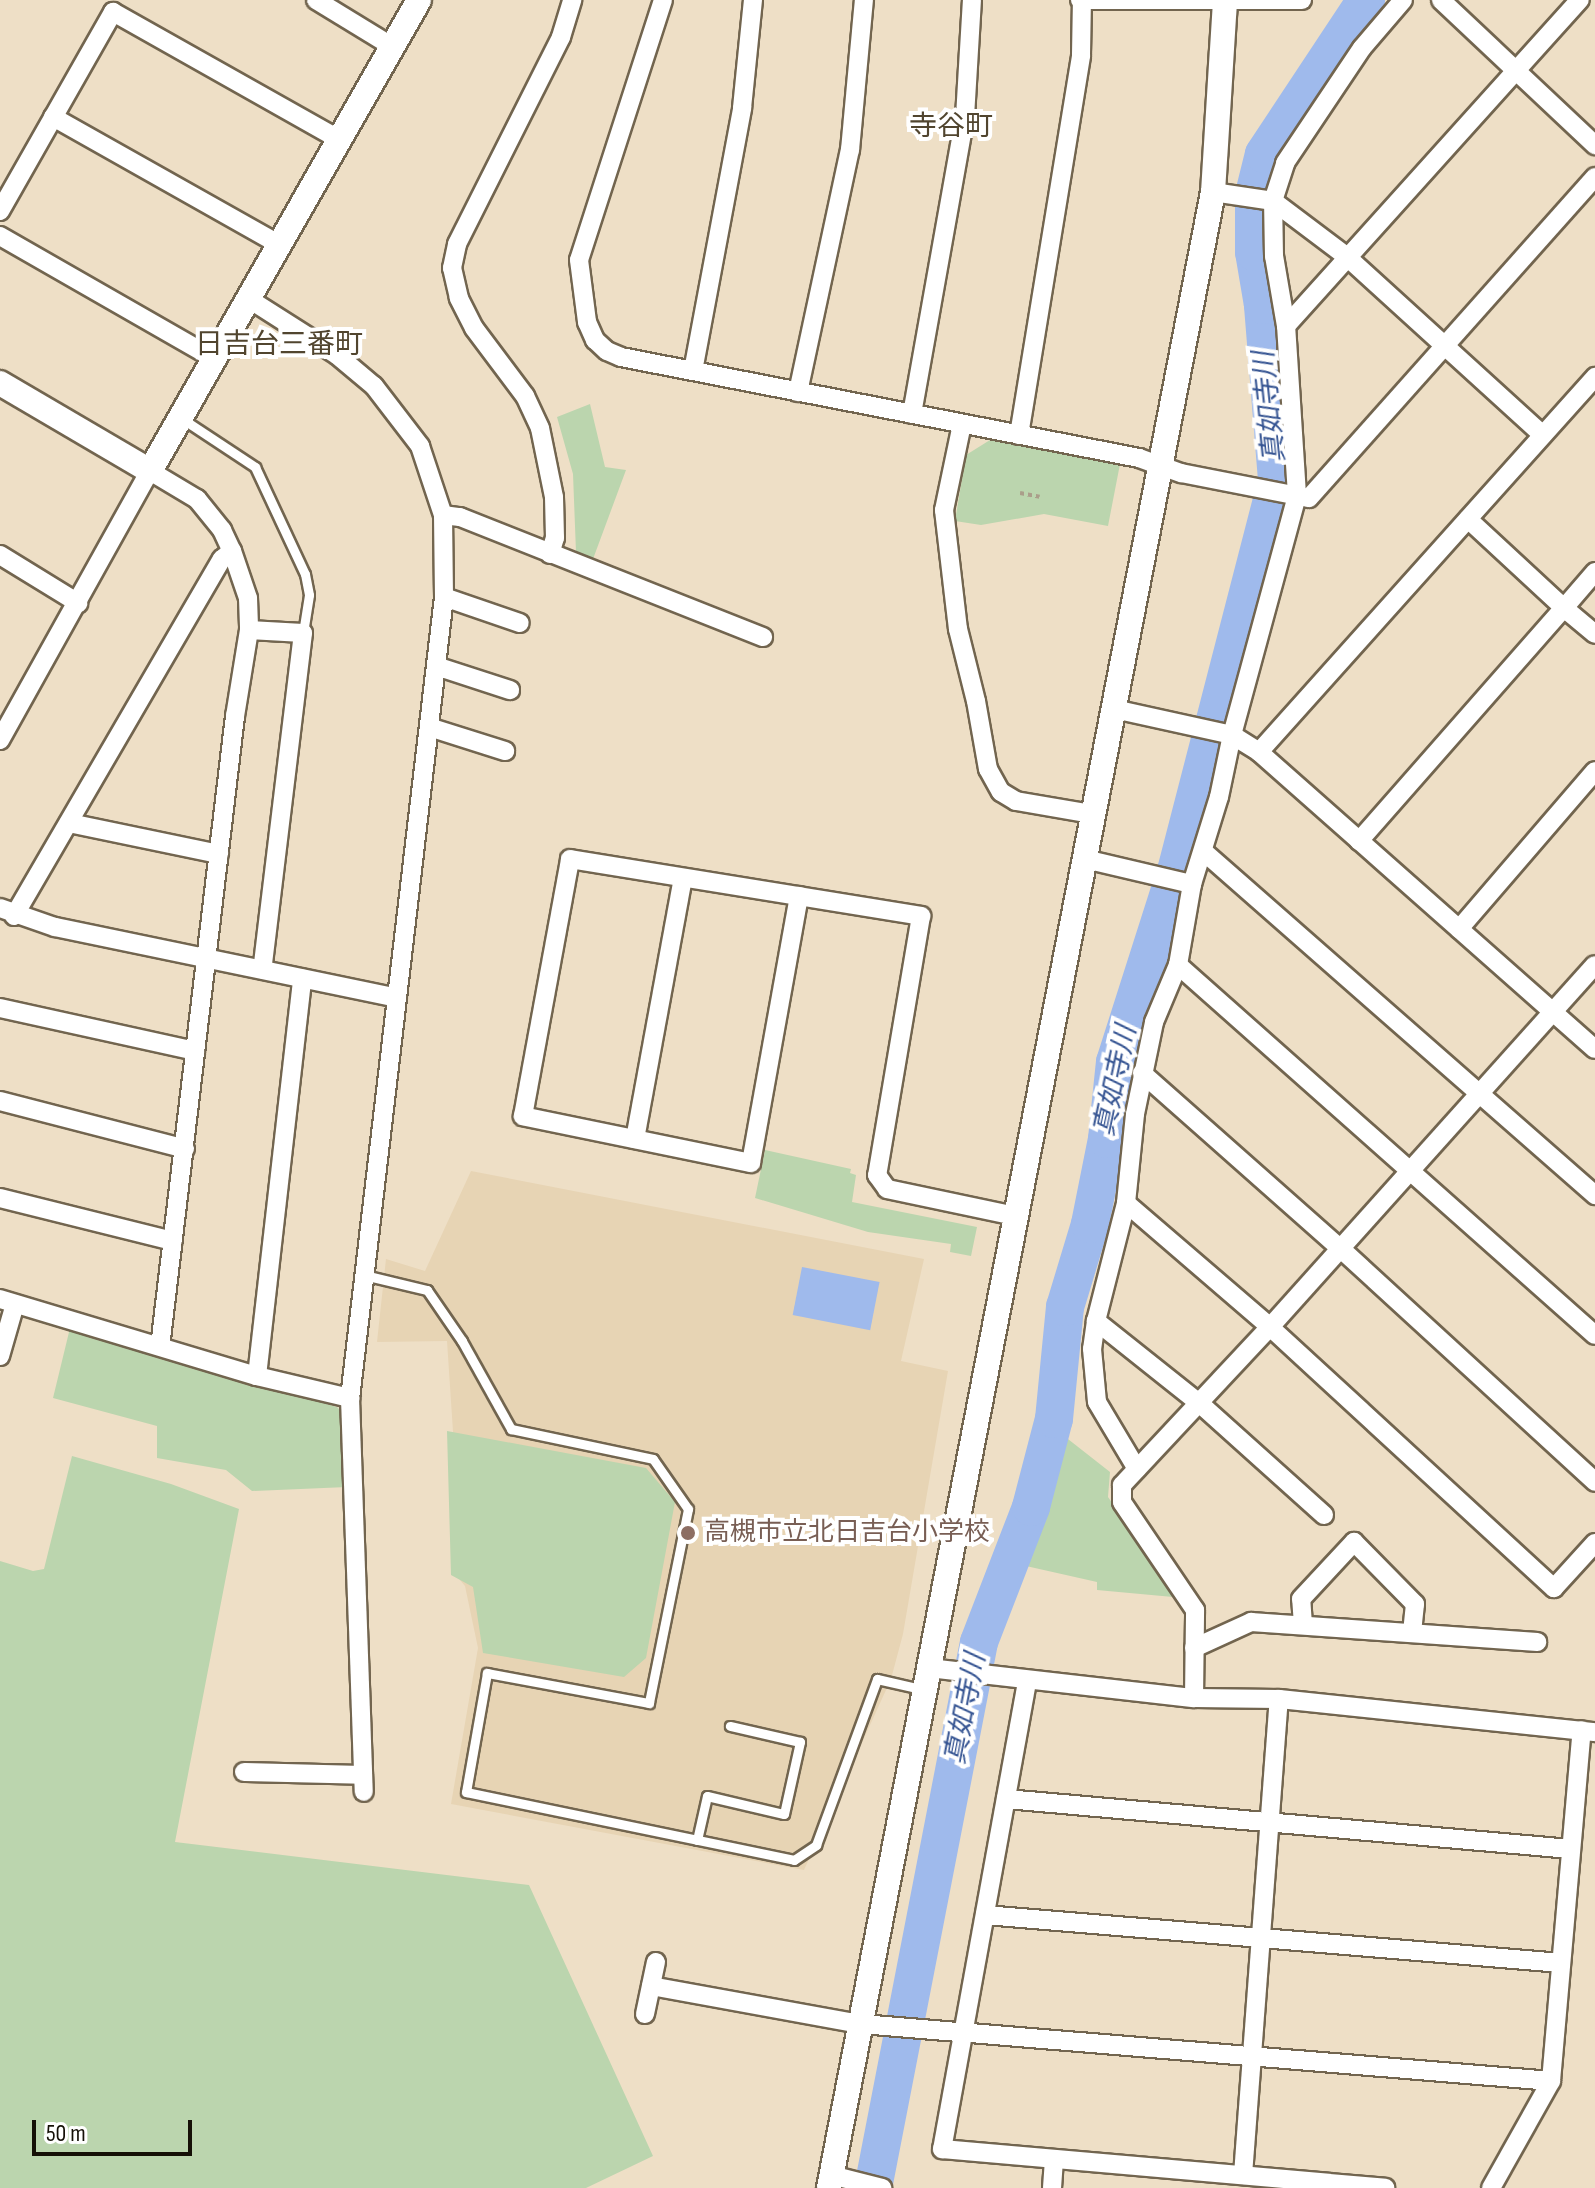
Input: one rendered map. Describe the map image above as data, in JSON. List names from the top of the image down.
{
  "districts": ["寺谷町", "日吉台三番町"],
  "water": ["真如寺川"],
  "places": ["高槻市立北日吉台小学校"],
  "scale_bar": "50 m"
}
